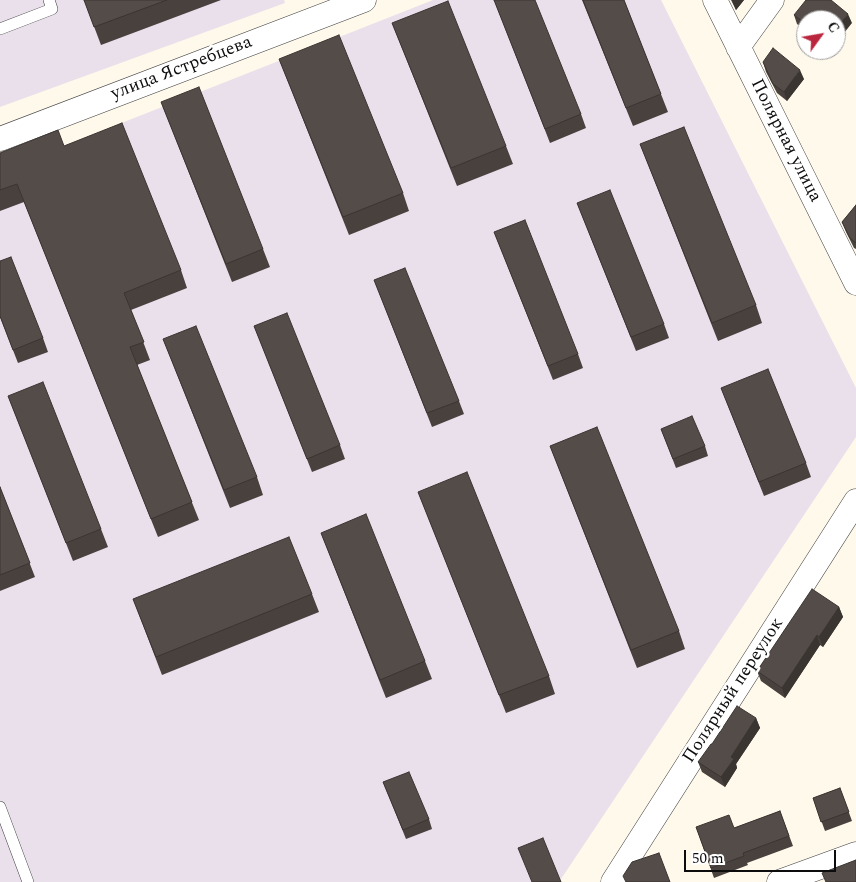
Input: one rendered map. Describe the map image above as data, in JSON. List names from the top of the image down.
{
  "streets": {
    "street": ["улица Ястребцева", "Полярная улица", "Полярный переулок"]
  },
  "scale_bar": "50 m",
  "north": "top right"
}
